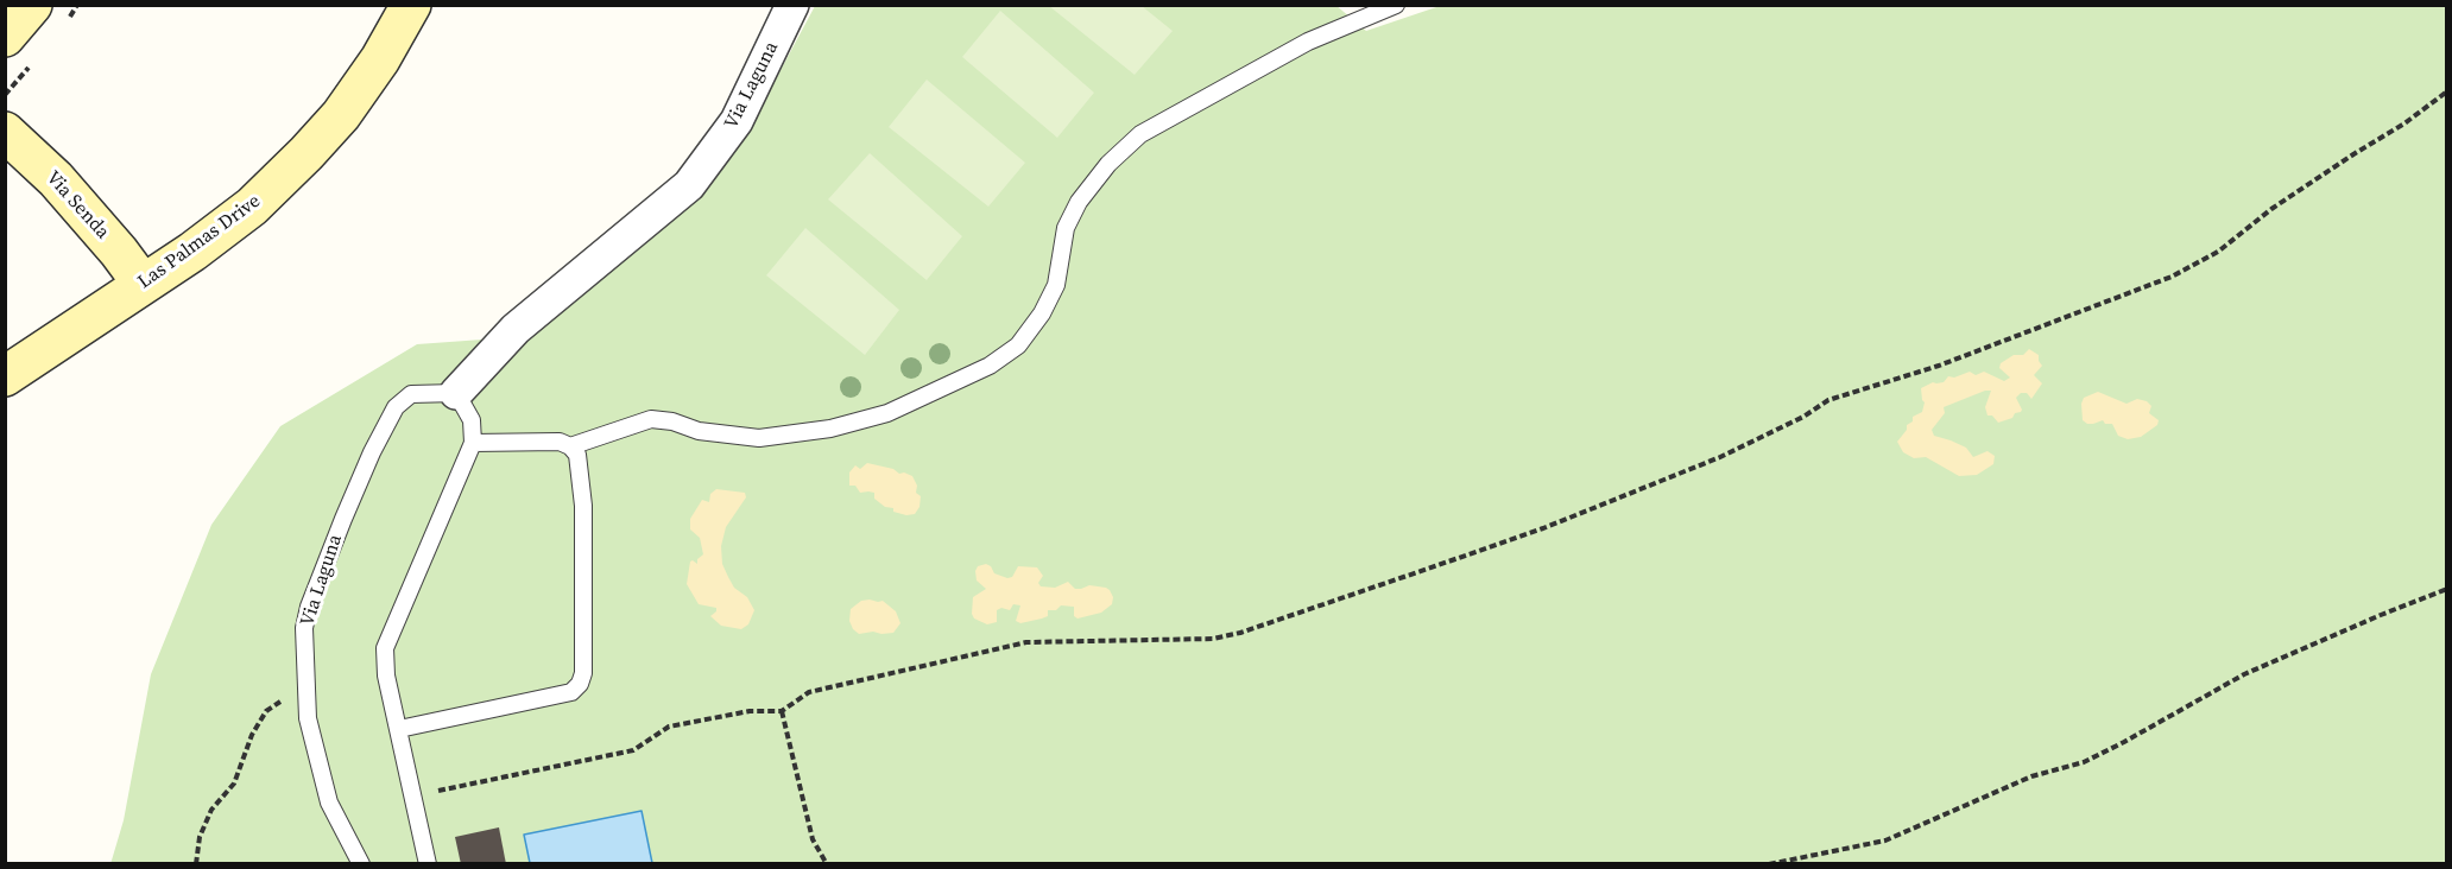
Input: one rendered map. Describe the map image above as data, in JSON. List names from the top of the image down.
{
  "streets": {
    "street": ["Via Laguna", "Via Senda", "Las Palmas Drive"]
  },
  "crossings": [
    ["Via Senda", "Las Palmas Drive"]
  ]
}
